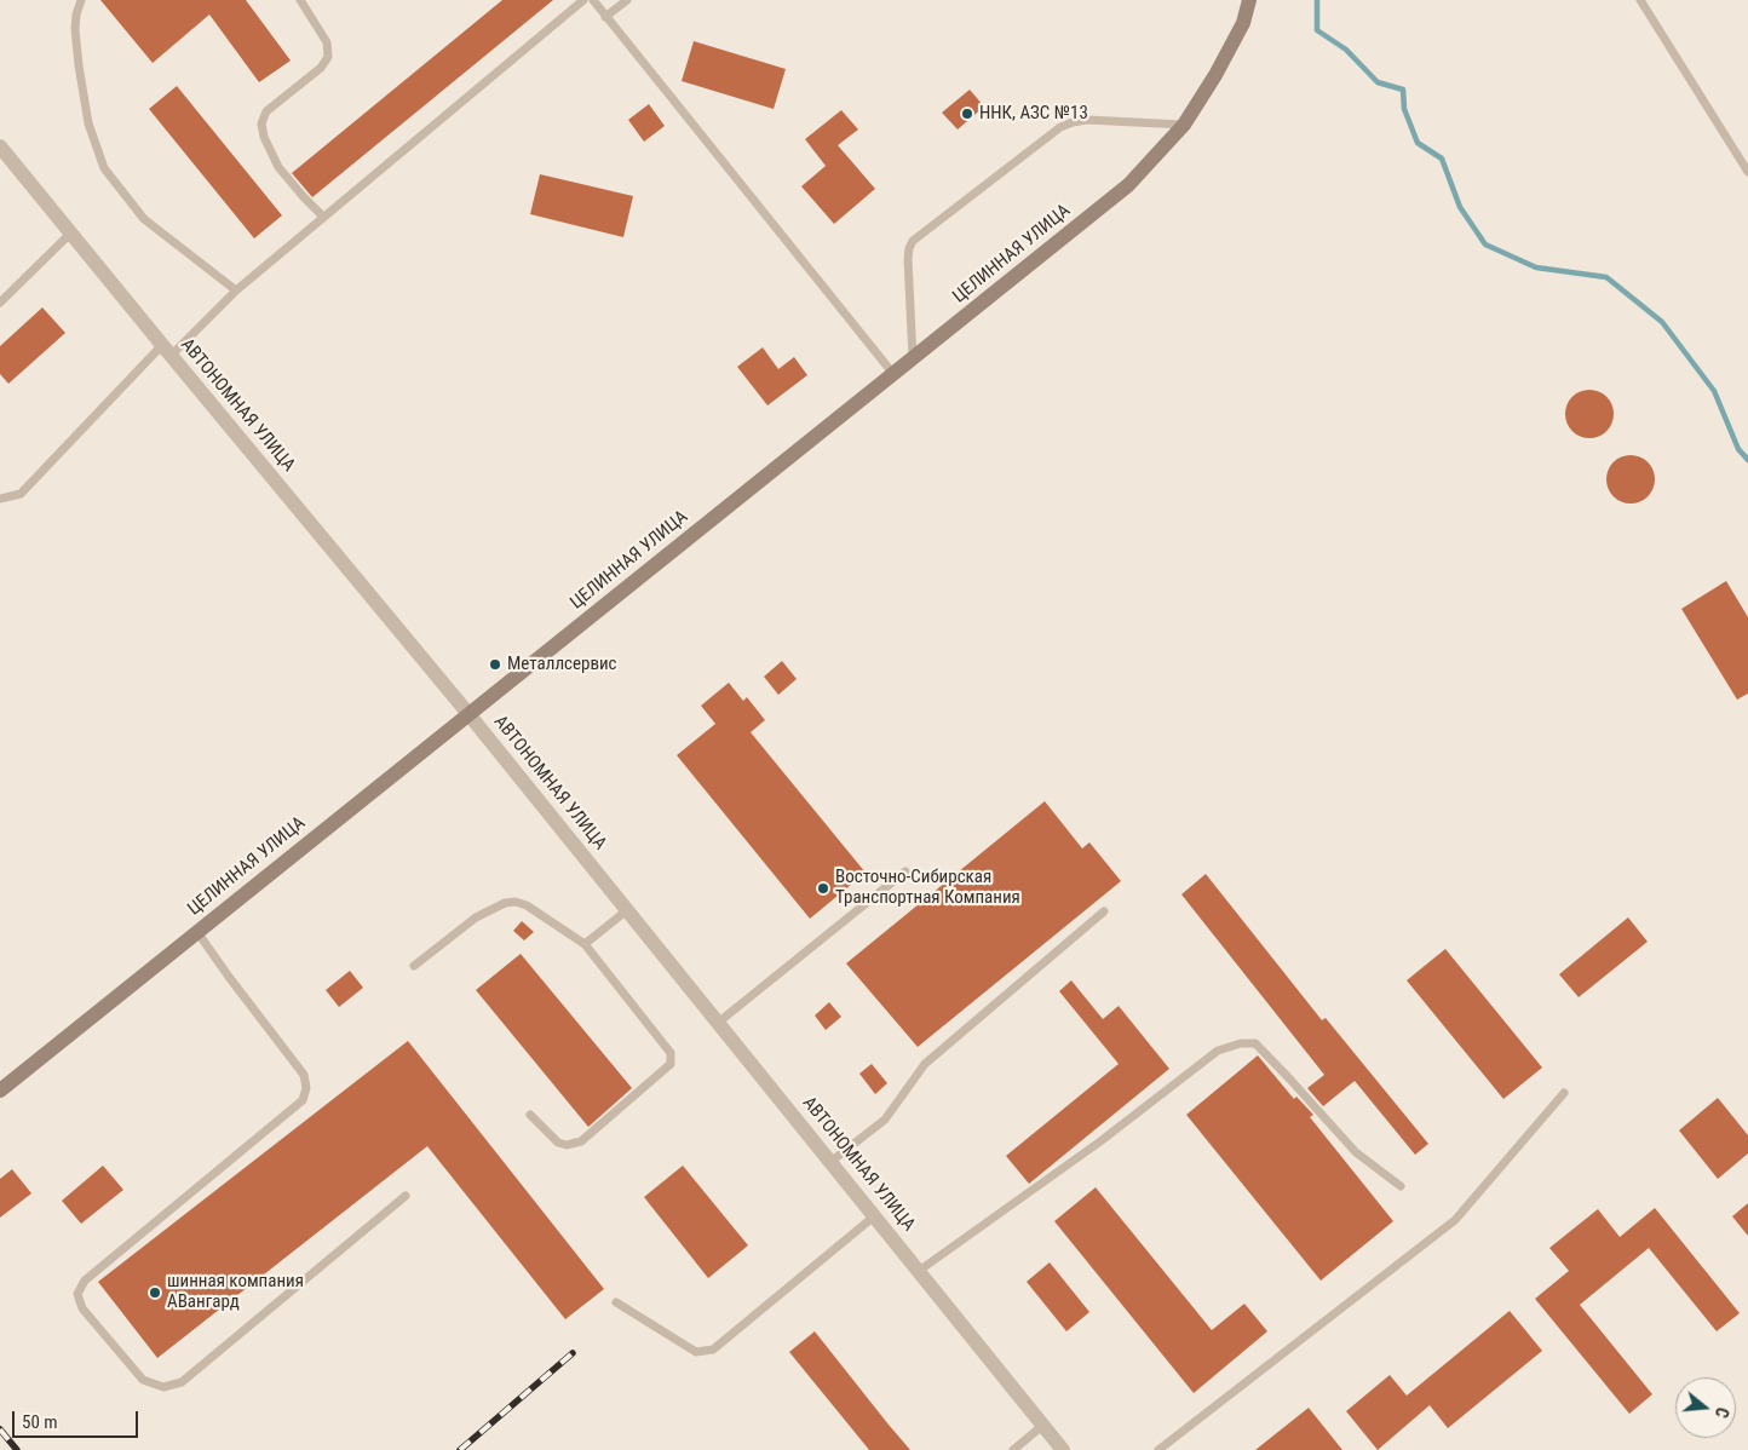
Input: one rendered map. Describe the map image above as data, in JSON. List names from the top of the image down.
{
  "streets": {
    "street": ["ЦЕЛИННАЯ УЛИЦА", "АВТОНОМНАЯ УЛИЦА"]
  },
  "crossings": [
    ["ЦЕЛИННАЯ УЛИЦА", "АВТОНОМНАЯ УЛИЦА"]
  ],
  "places": [
    "ННК, АЗС №13",
    "Металлсервис",
    "Восточно-Сибирская Транспортная Компания",
    "шинная компания АВангард"
  ],
  "scale_bar": "50 m",
  "north": "right"
}
